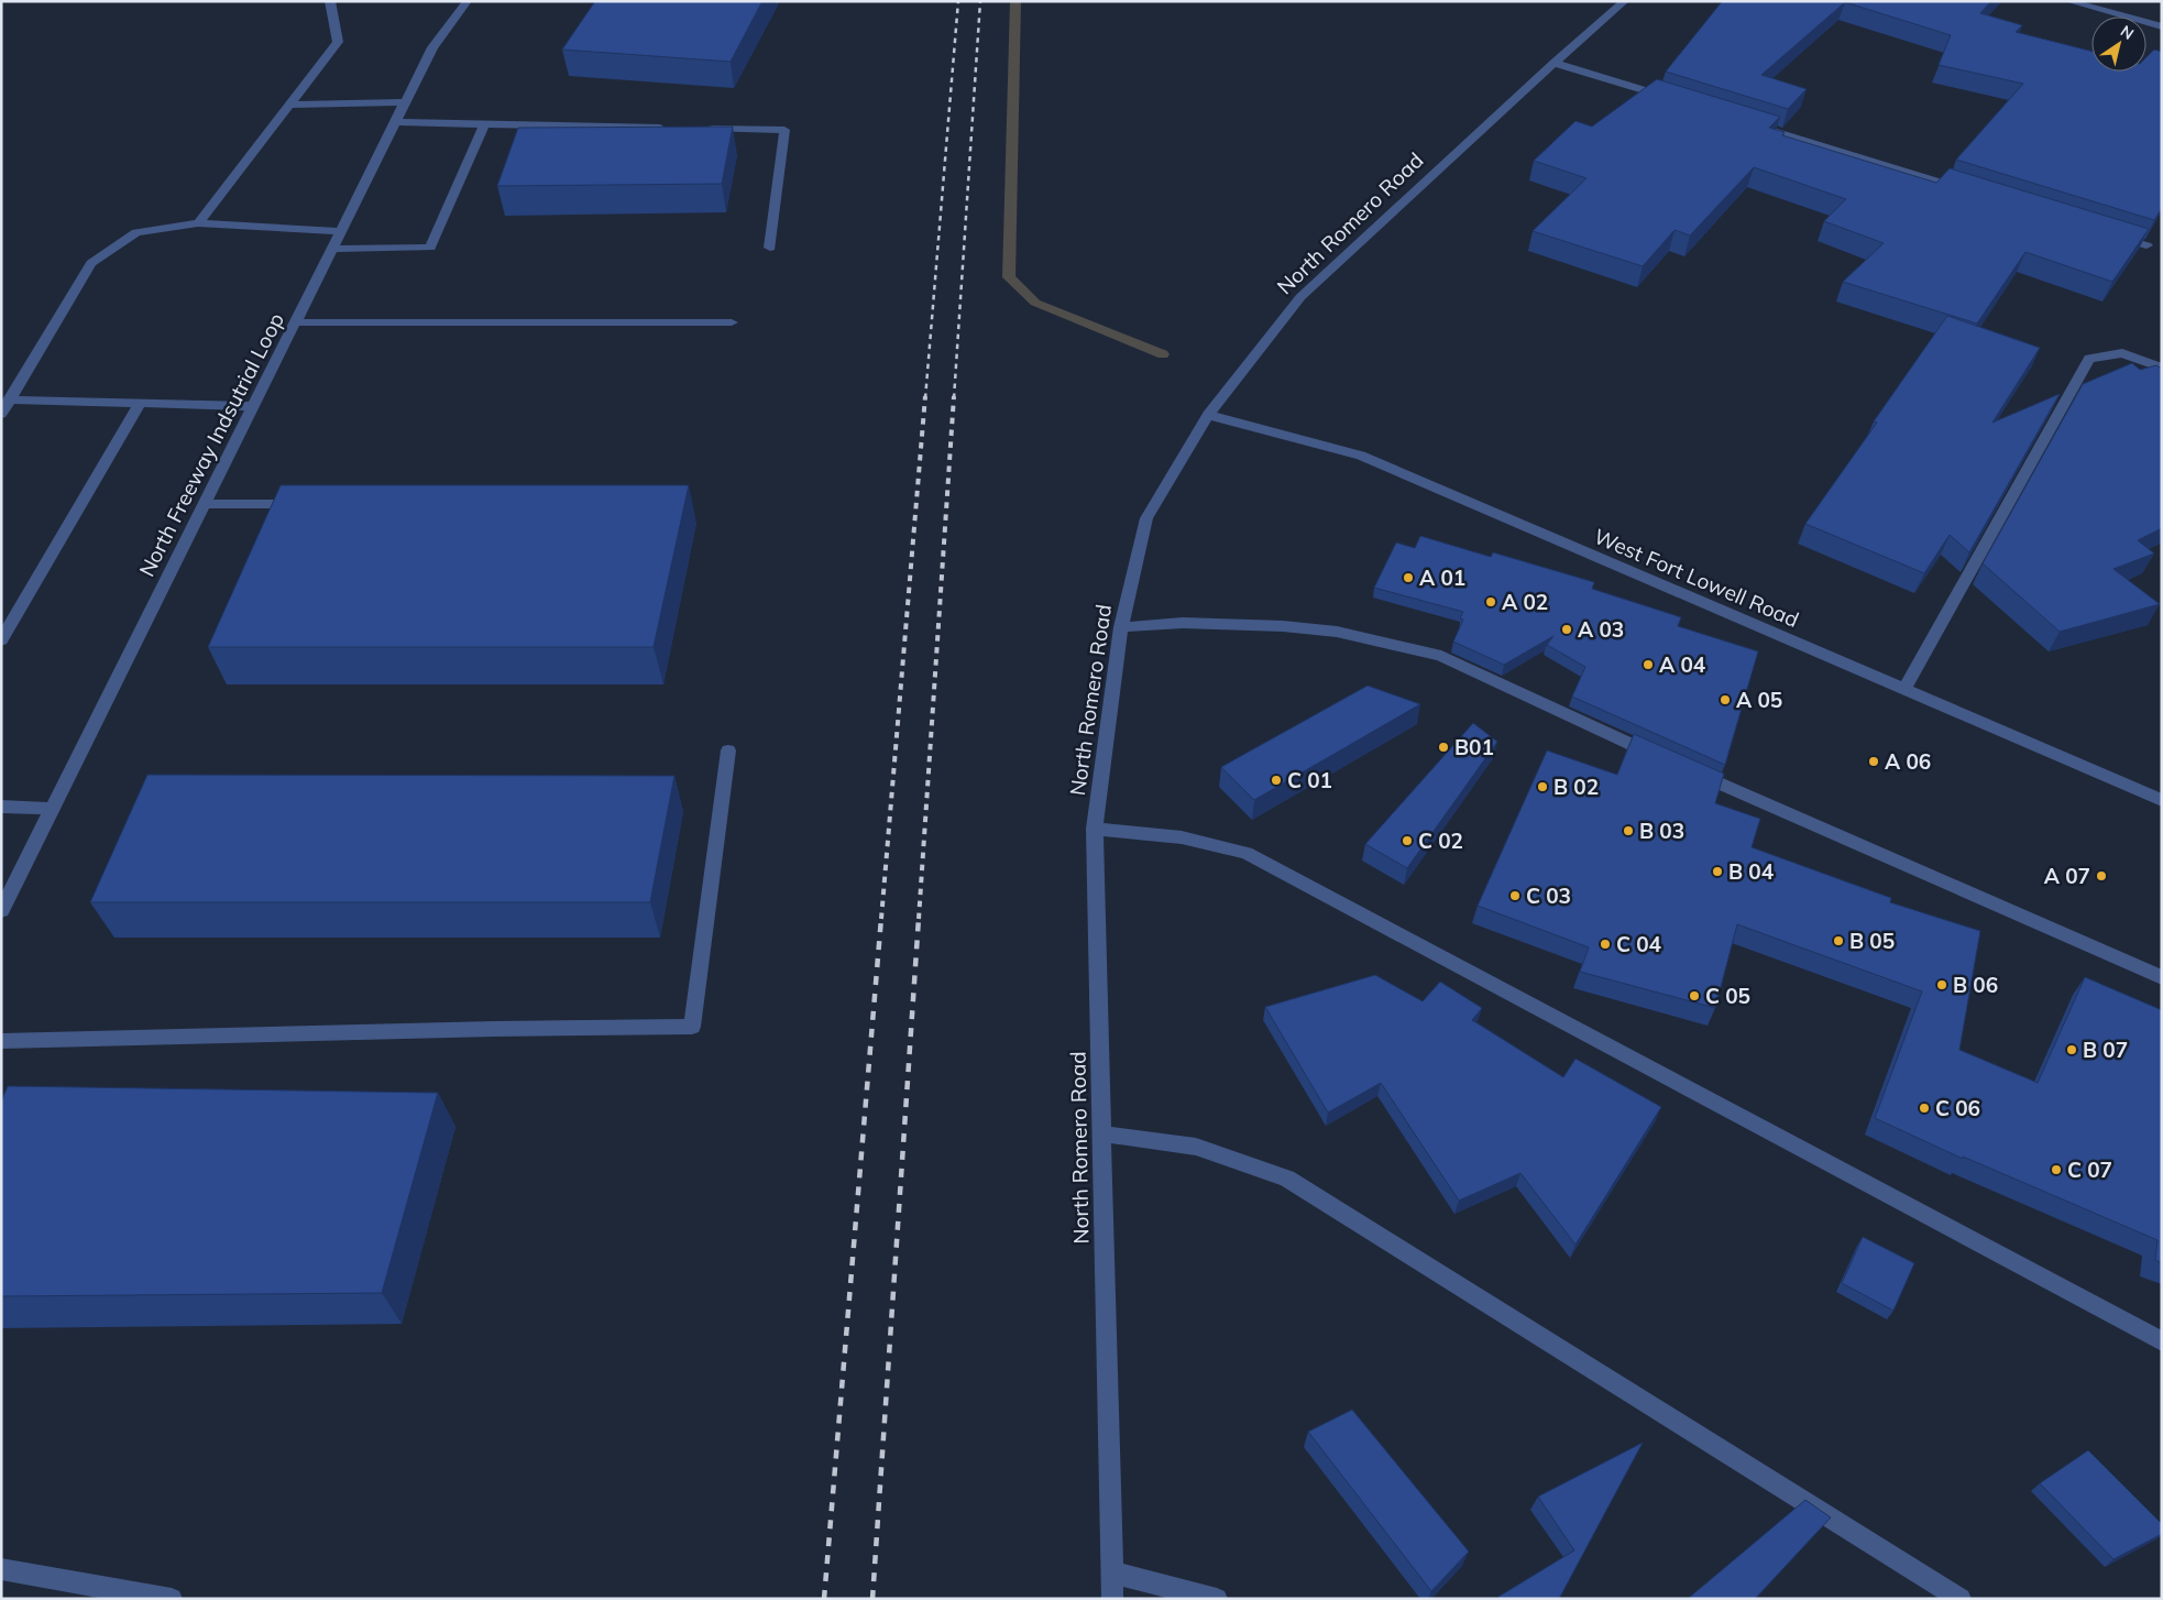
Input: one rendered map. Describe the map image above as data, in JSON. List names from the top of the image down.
{
  "streets": {
    "street": ["North Romero Road", "North Freeway Indsutrial Loop", "West Fort Lowell Road"]
  },
  "crossings": [
    ["North Romero Road", "West Fort Lowell Road"]
  ],
  "places": [
    "A 01",
    "A 02",
    "A 03",
    "A 04",
    "A 05",
    "B01",
    "A 06",
    "C 01",
    "B 02",
    "B 03",
    "C 02",
    "B 04",
    "A 07",
    "C 03",
    "B 05",
    "C 04",
    "B 06",
    "C 05",
    "B 07",
    "C 06",
    "C 07"
  ],
  "north": "top right"
}
